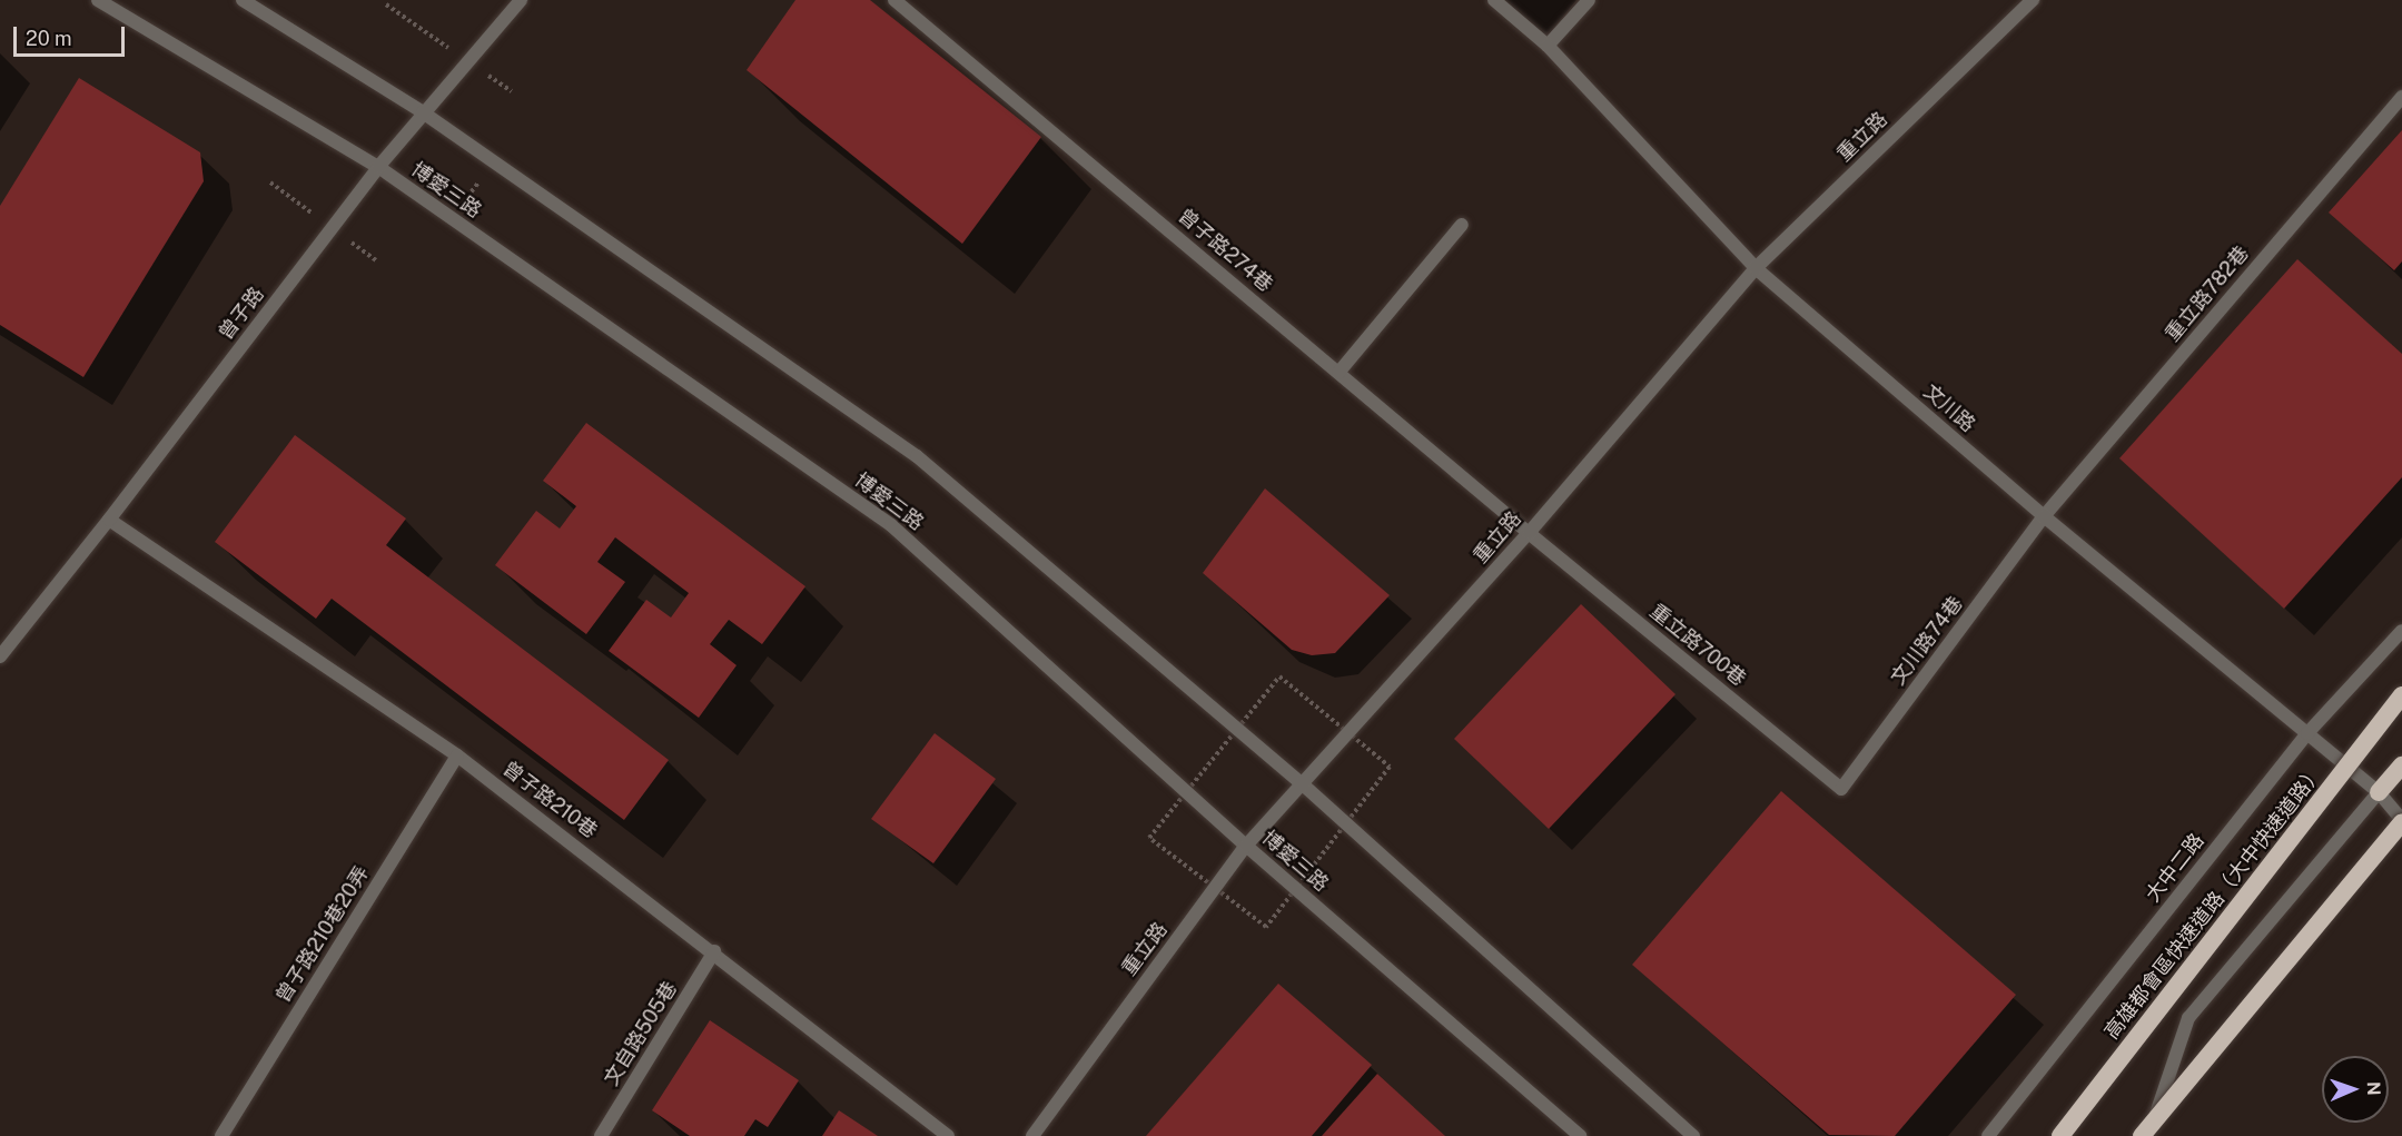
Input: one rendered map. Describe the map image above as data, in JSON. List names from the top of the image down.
{
  "streets": {
    "highway": ["高雄都會區快速道路（大中快速道路）"],
    "street": [
      "重立路",
      "博愛三路",
      "曾子路274巷",
      "重立路782巷",
      "曾子路",
      "文川路",
      "文川路74巷",
      "重立路700巷",
      "曾子路210巷",
      "大中二路",
      "曾子路210巷20弄",
      "文自路505巷"
    ]
  },
  "crossings": [
    ["重立路", "博愛三路"],
    ["重立路", "曾子路274巷"],
    ["重立路", "文川路"],
    ["重立路", "重立路700巷"],
    ["博愛三路", "曾子路"],
    ["曾子路274巷", "重立路700巷"],
    ["重立路782巷", "文川路"],
    ["重立路782巷", "文川路74巷"],
    ["曾子路", "曾子路210巷"],
    ["文川路", "文川路74巷"],
    ["文川路", "大中二路"],
    ["文川路74巷", "重立路700巷"],
    ["曾子路210巷", "曾子路210巷20弄"],
    ["曾子路210巷", "文自路505巷"]
  ],
  "scale_bar": "20 m",
  "north": "right"
}
